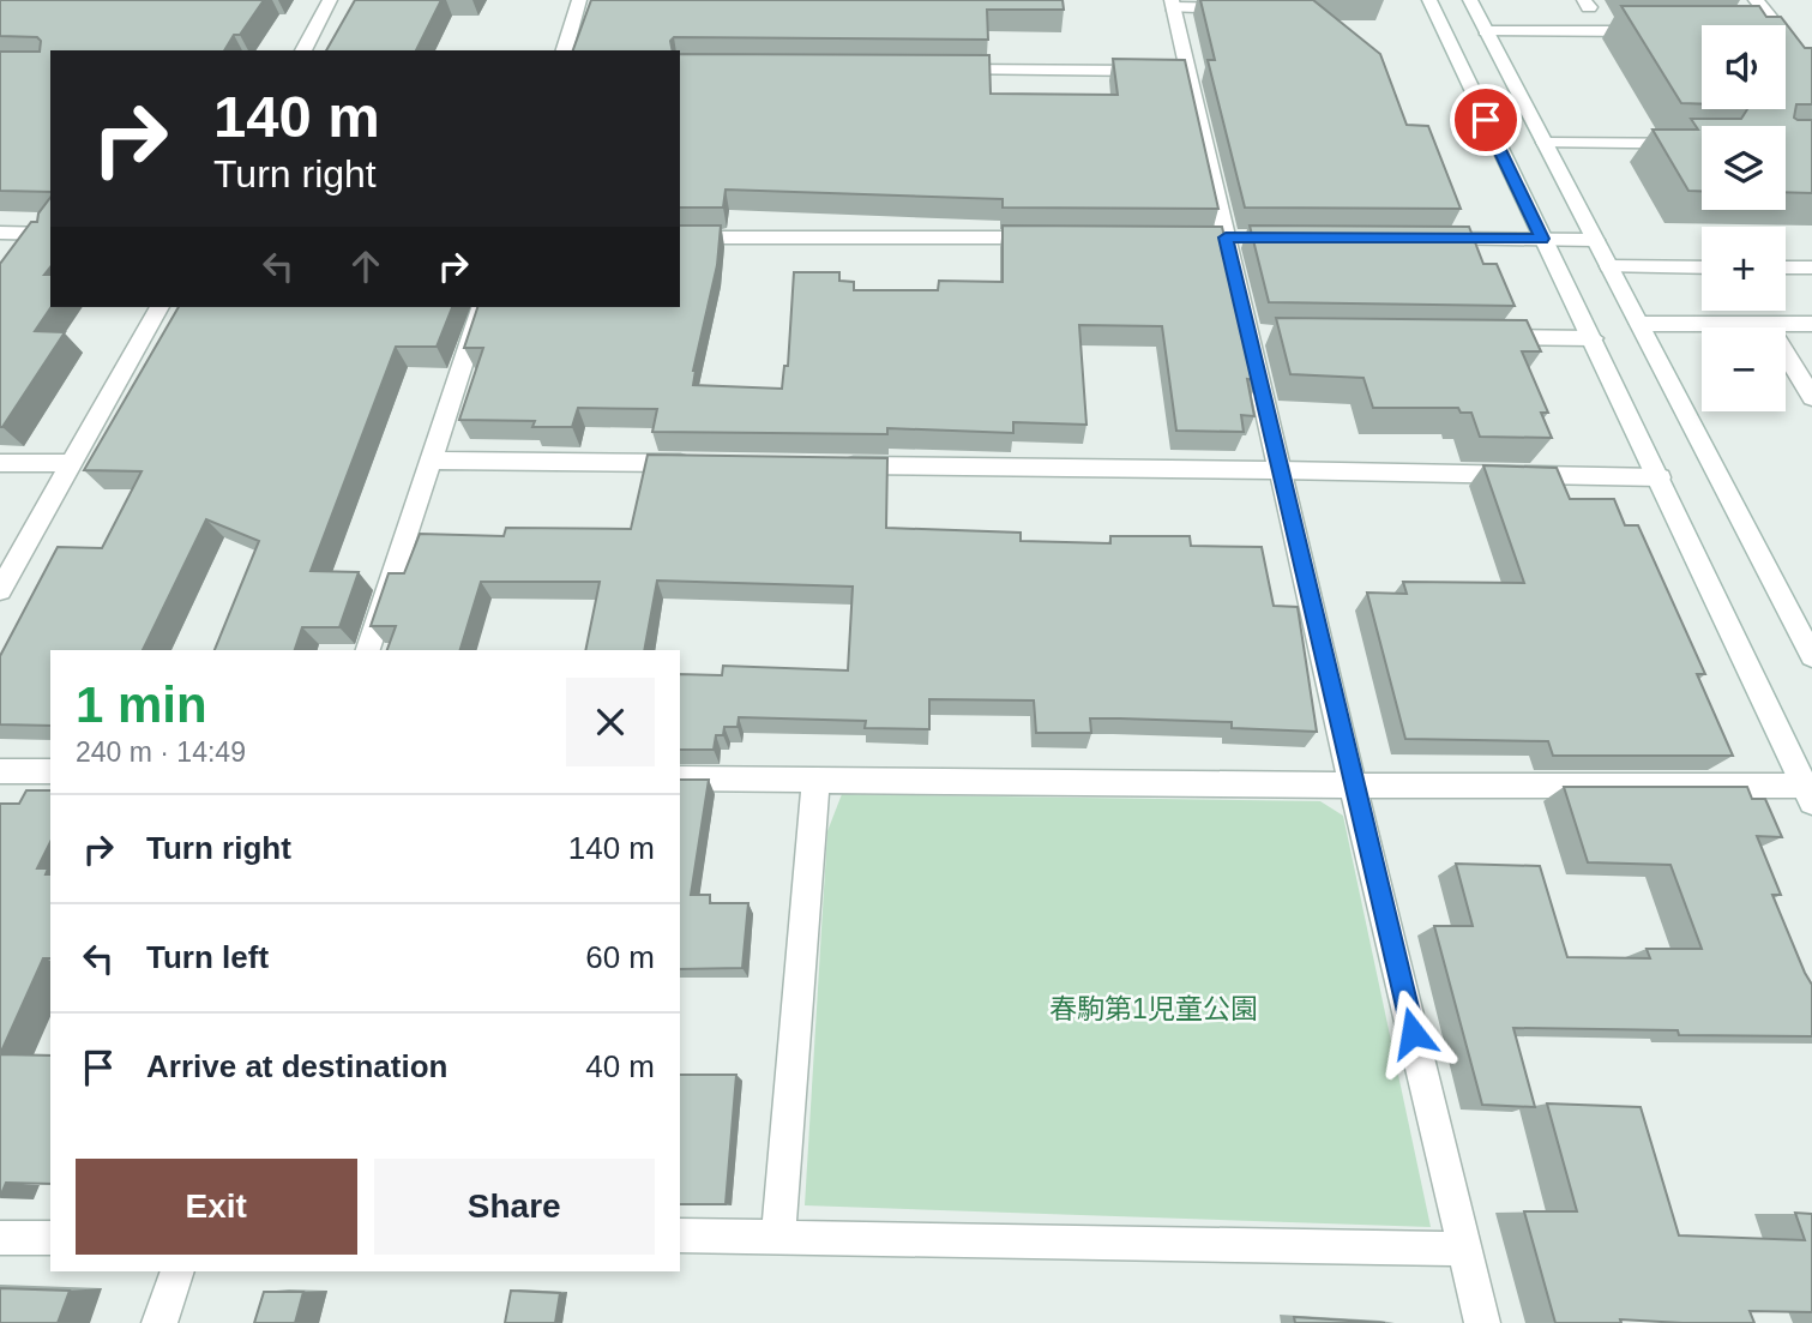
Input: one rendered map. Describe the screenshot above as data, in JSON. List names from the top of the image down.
{
  "parks": ["春駒第1児童公園"],
  "page": {
    "map_buttons": ["+", "−"],
    "turn": ["140 m", "Turn right"],
    "heading": ["1 min", "240 m · 14:49"],
    "list": [
      {
        "name": "Turn right",
        "value": "140 m"
      },
      {
        "name": "Turn left",
        "value": "60 m"
      },
      {
        "name": "Arrive at destination",
        "value": "40 m"
      }
    ],
    "buttons": ["Exit", "Share"]
  }
}
